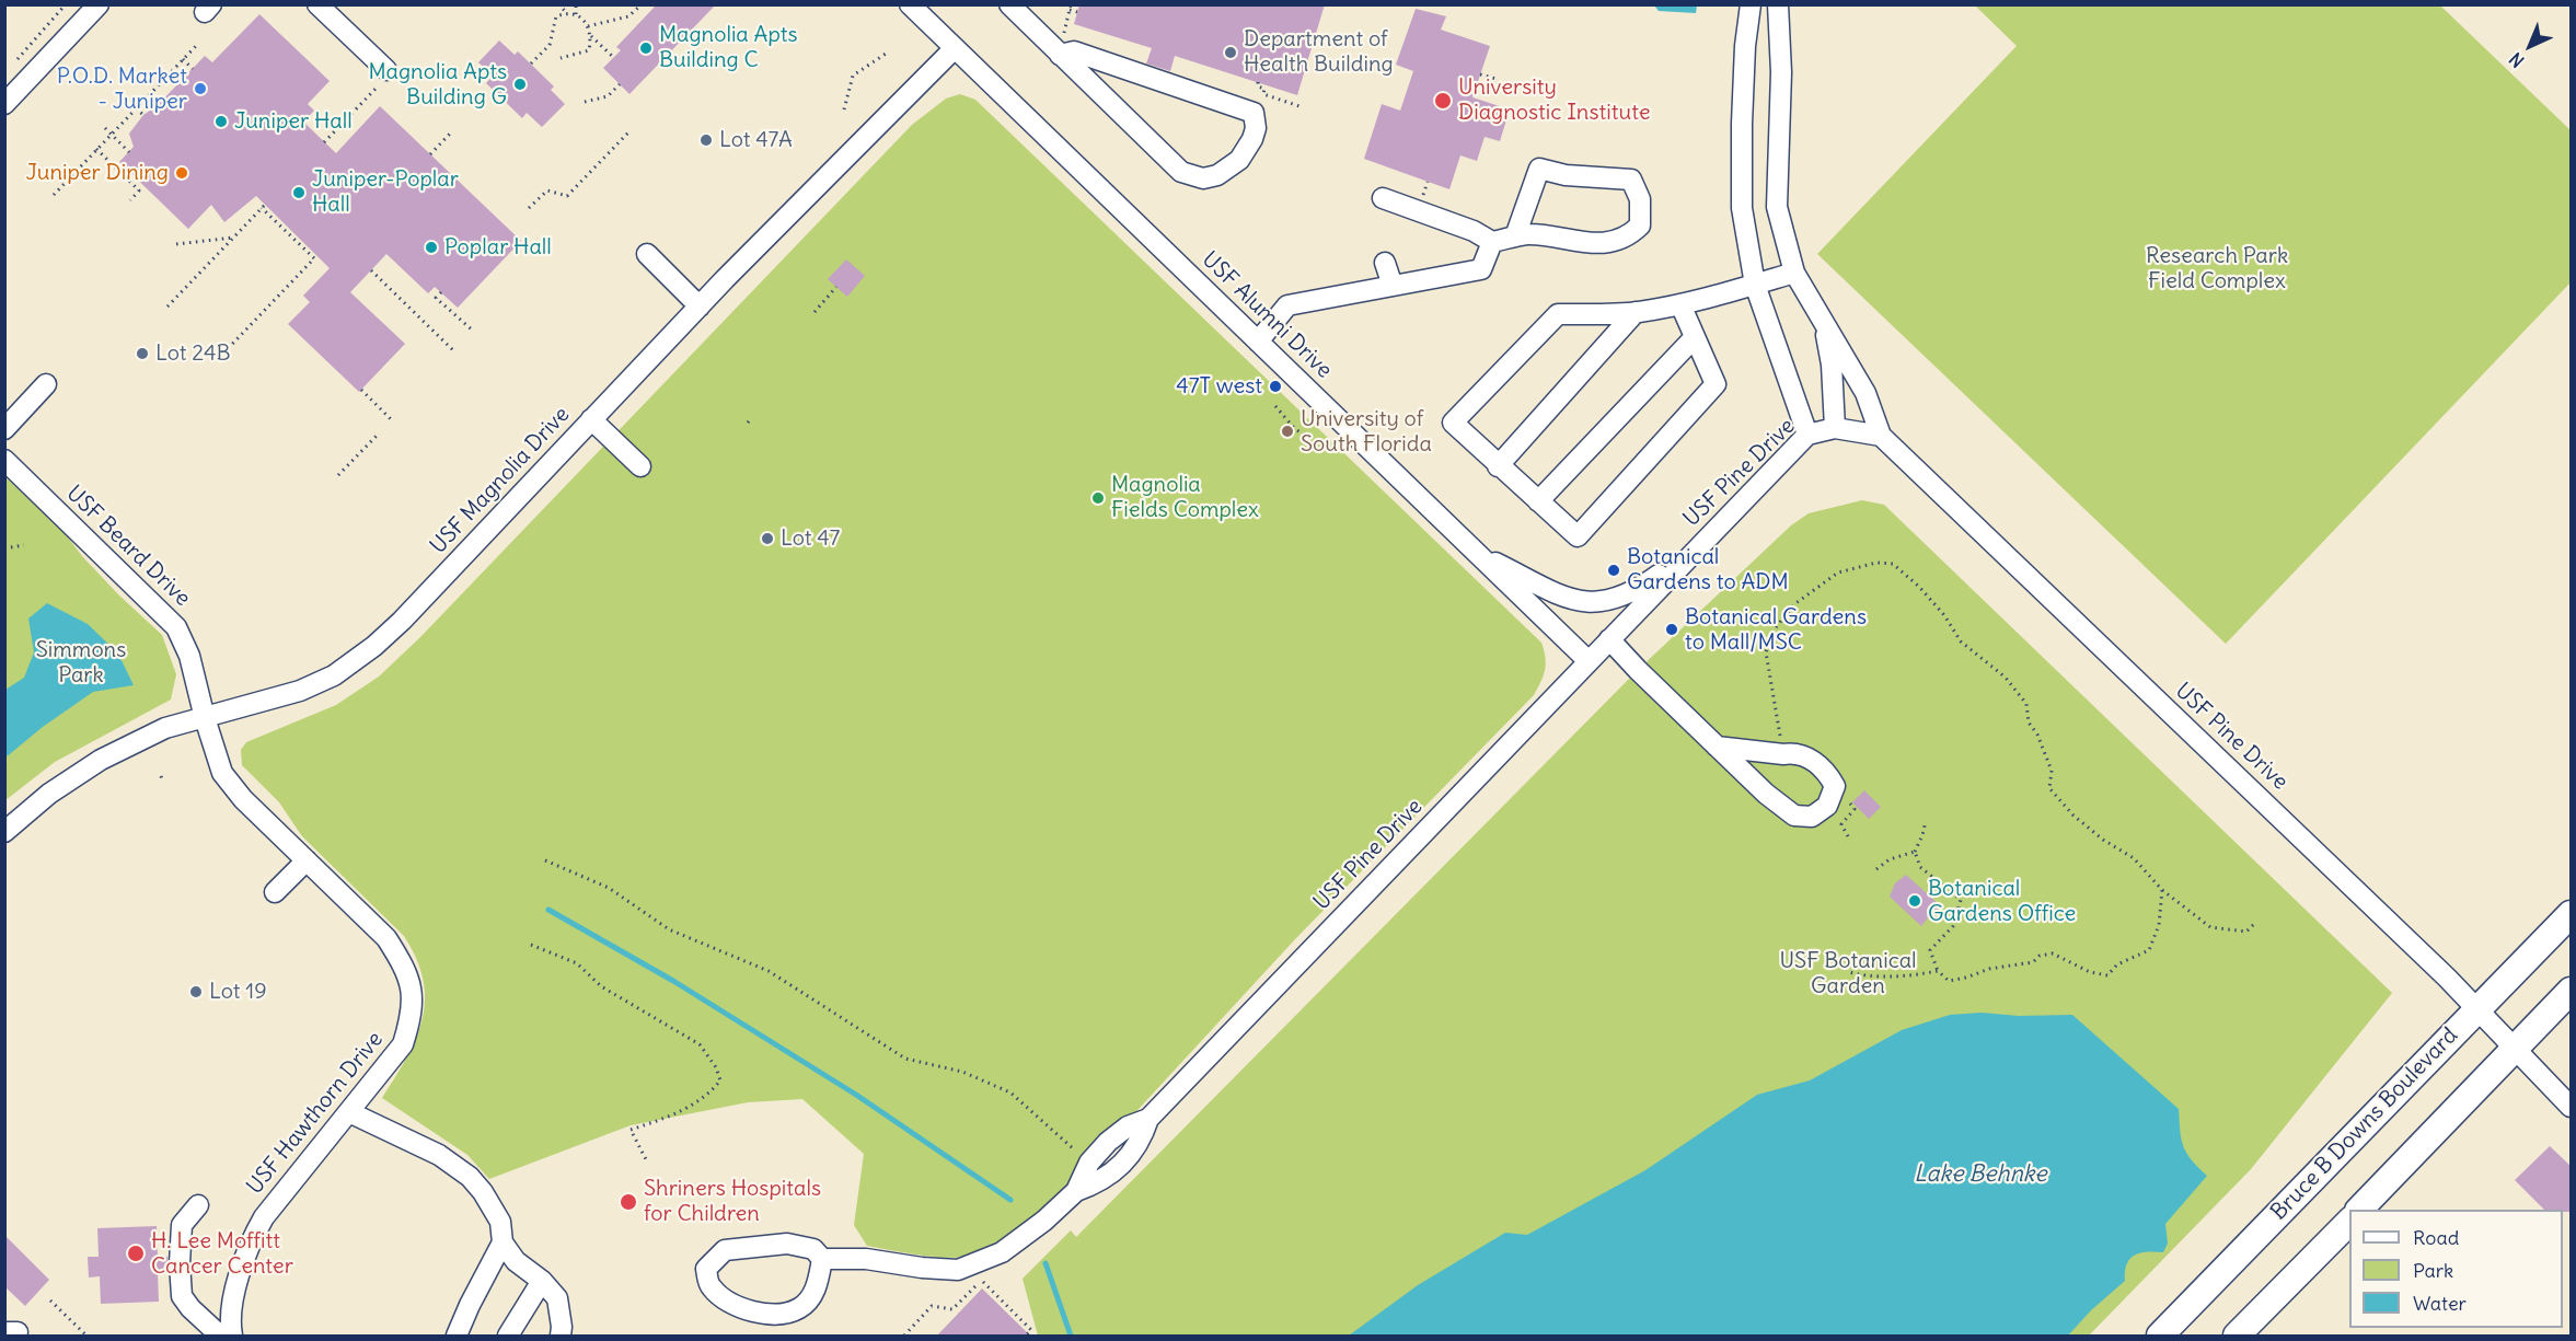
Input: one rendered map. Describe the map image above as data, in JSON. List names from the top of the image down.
{
  "streets": {
    "main road": ["Bruce B Downs Boulevard"],
    "street": [
      "USF Alumni Drive",
      "USF Pine Drive",
      "USF Magnolia Drive",
      "USF Beard Drive",
      "USF Hawthorn Drive"
    ]
  },
  "crossings": [
    ["USF Alumni Drive", "USF Pine Drive"],
    ["USF Alumni Drive", "USF Magnolia Drive"],
    ["USF Pine Drive", "Bruce B Downs Boulevard"],
    ["USF Magnolia Drive", "USF Beard Drive"],
    ["USF Magnolia Drive", "USF Hawthorn Drive"],
    ["USF Beard Drive", "USF Hawthorn Drive"]
  ],
  "water": ["Lake Behnke"],
  "parks": ["Research Park Field Complex", "Simmons Park", "USF Botanical Garden"],
  "places": [
    "Magnolia Apts Building C",
    "Department of Health Building",
    "Magnolia Apts Building G",
    "P.O.D. Market - Juniper",
    "University Diagnostic Institute",
    "Juniper Hall",
    "Lot 47A",
    "Juniper Dining",
    "Juniper-Poplar Hall",
    "Poplar Hall",
    "Lot 24B",
    "47T west",
    "University of South Florida",
    "Magnolia Fields Complex",
    "Lot 47",
    "Botanical Gardens to ADM",
    "Botanical Gardens to Mall/MSC",
    "Botanical Gardens Office",
    "Lot 19",
    "Shriners Hospitals for Children",
    "H. Lee Moffitt Cancer Center"
  ],
  "legend": ["Road", "Park", "Water"],
  "north": "bottom left"
}
